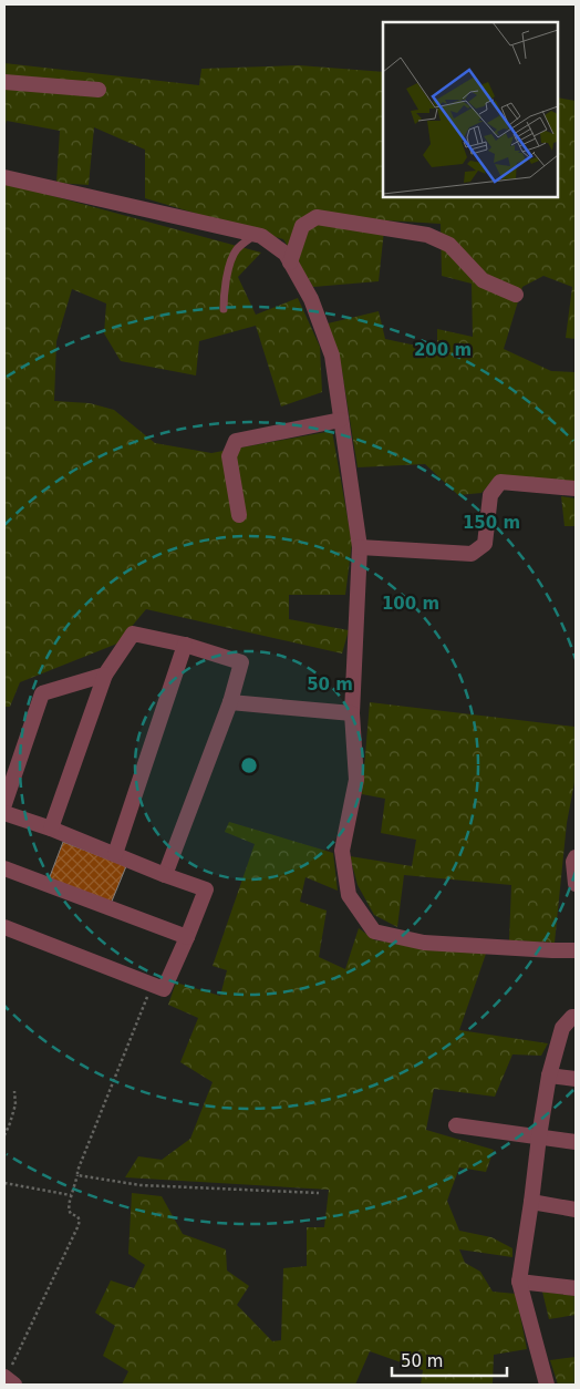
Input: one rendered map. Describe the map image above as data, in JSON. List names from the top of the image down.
{
  "scale_bar": "50 m",
  "rings": [
    "200 m",
    "150 m",
    "100 m",
    "50 m"
  ]
}
